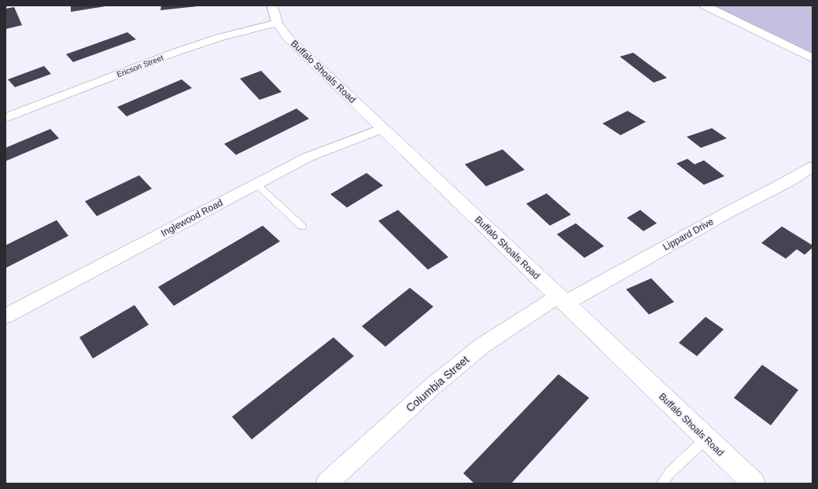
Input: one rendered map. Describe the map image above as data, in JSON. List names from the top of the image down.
{
  "streets": {
    "street": [
      "Ericson Street",
      "Buffalo Shoals Road",
      "Inglewood Road",
      "Lippard Drive",
      "Columbia Street"
    ]
  },
  "crossings": [
    ["Ericson Street", "Buffalo Shoals Road"],
    ["Buffalo Shoals Road", "Inglewood Road"],
    ["Buffalo Shoals Road", "Lippard Drive"],
    ["Buffalo Shoals Road", "Columbia Street"],
    ["Lippard Drive", "Columbia Street"]
  ]
}
